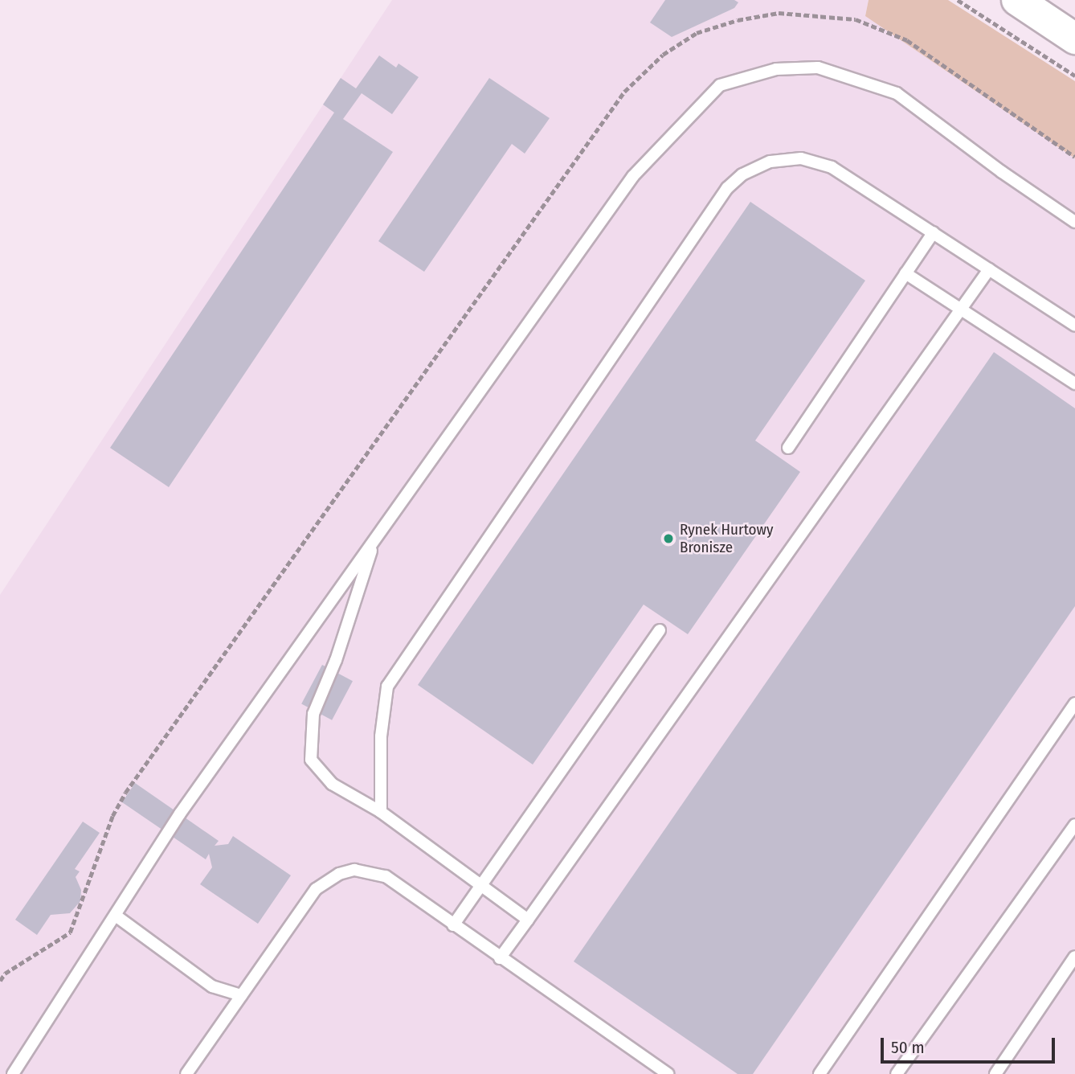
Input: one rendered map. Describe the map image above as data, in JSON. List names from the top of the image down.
{
  "places": ["Rynek Hurtowy Bronisze"],
  "scale_bar": "50 m"
}
